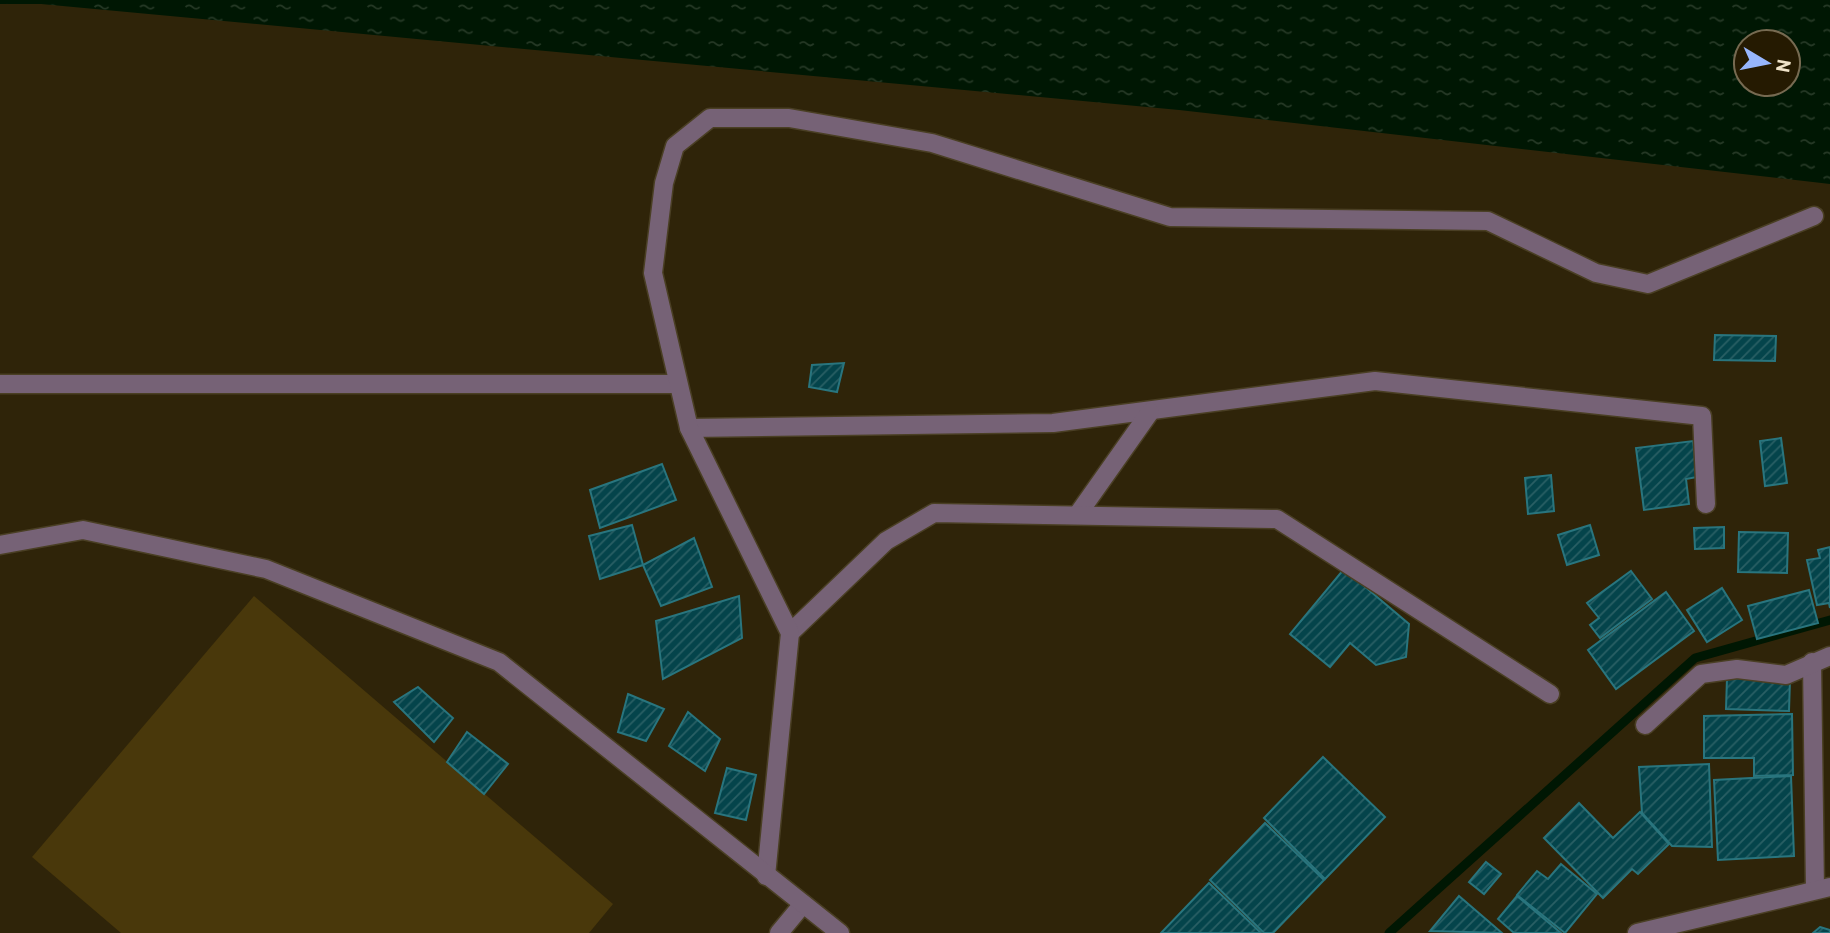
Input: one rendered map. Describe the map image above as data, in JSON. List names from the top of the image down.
{
  "north": "right"
}
